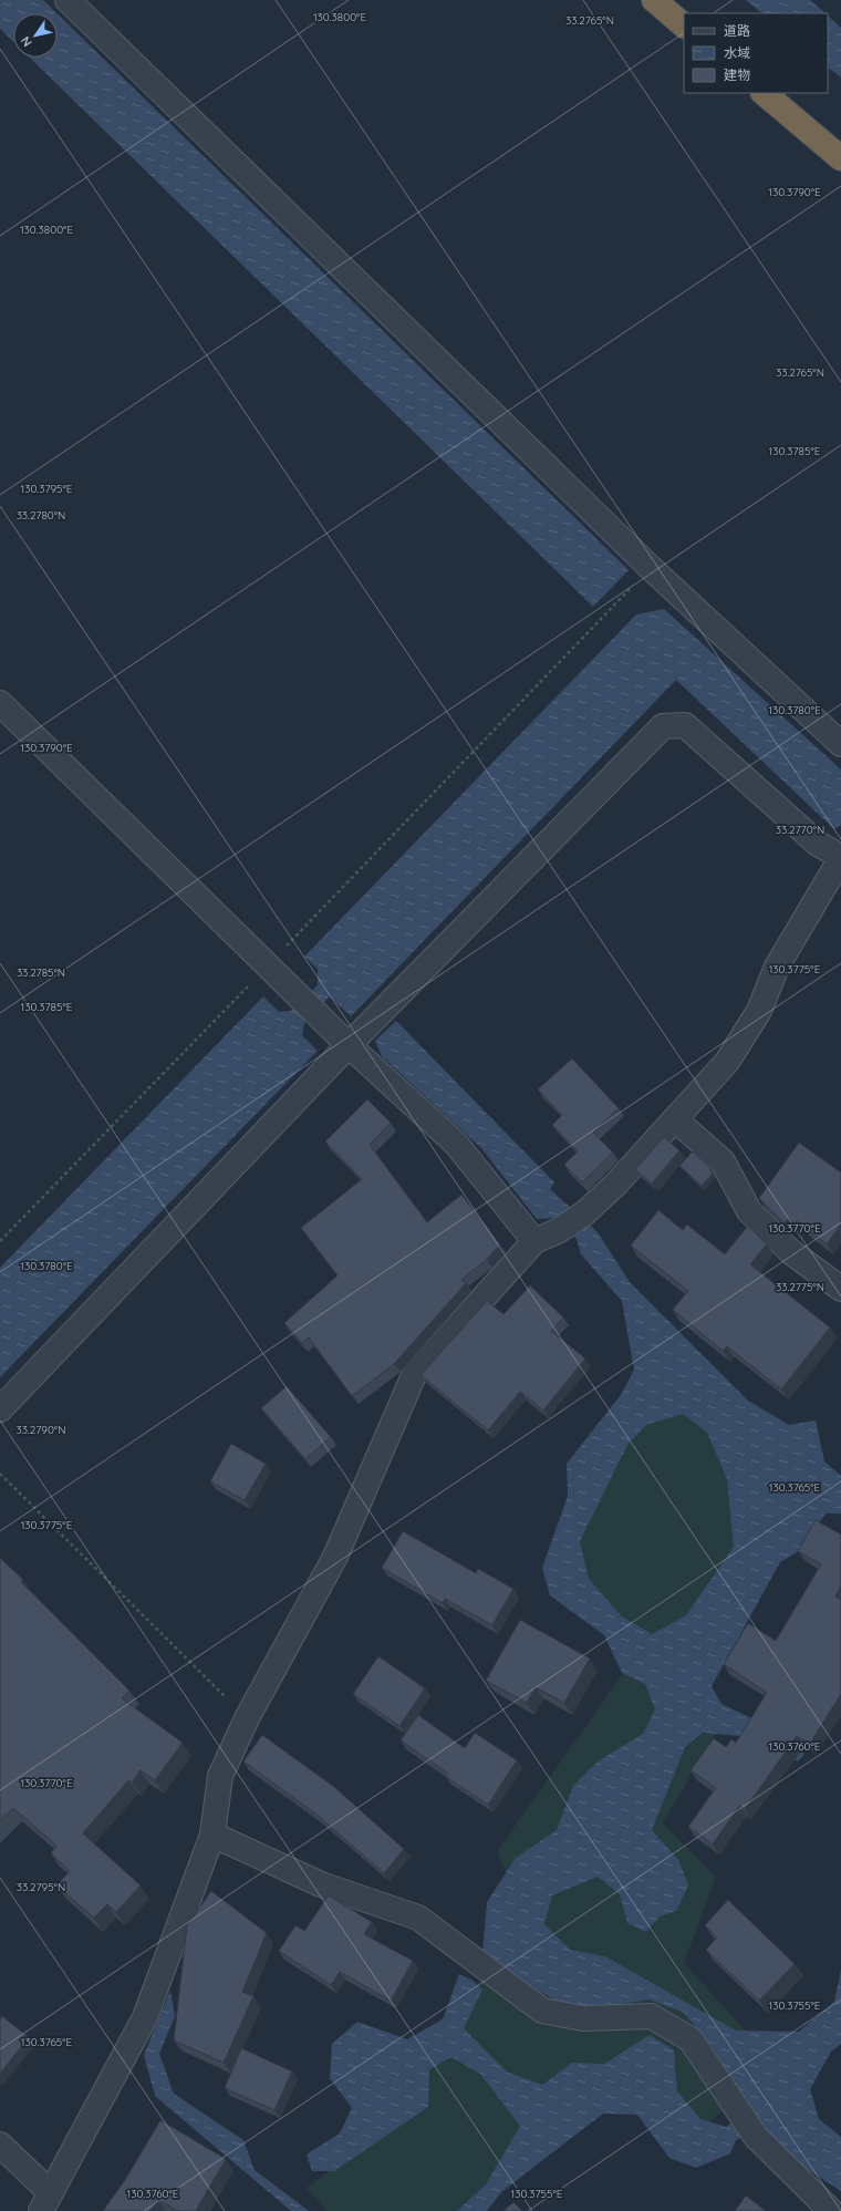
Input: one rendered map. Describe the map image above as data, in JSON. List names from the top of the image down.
{
  "legend": ["道路", "水域", "建物"],
  "north": "bottom left",
  "coordinates": [
    "130.3800°E",
    "33.2765°N",
    "130.3790°E",
    "130.3785°E",
    "130.3795°E",
    "33.2780°N",
    "130.3780°E",
    "33.2770°N",
    "130.3775°E",
    "33.2785°N",
    "130.3770°E",
    "33.2775°N",
    "33.2790°N",
    "130.3765°E",
    "130.3760°E",
    "33.2795°N",
    "130.3755°E"
  ]
}
